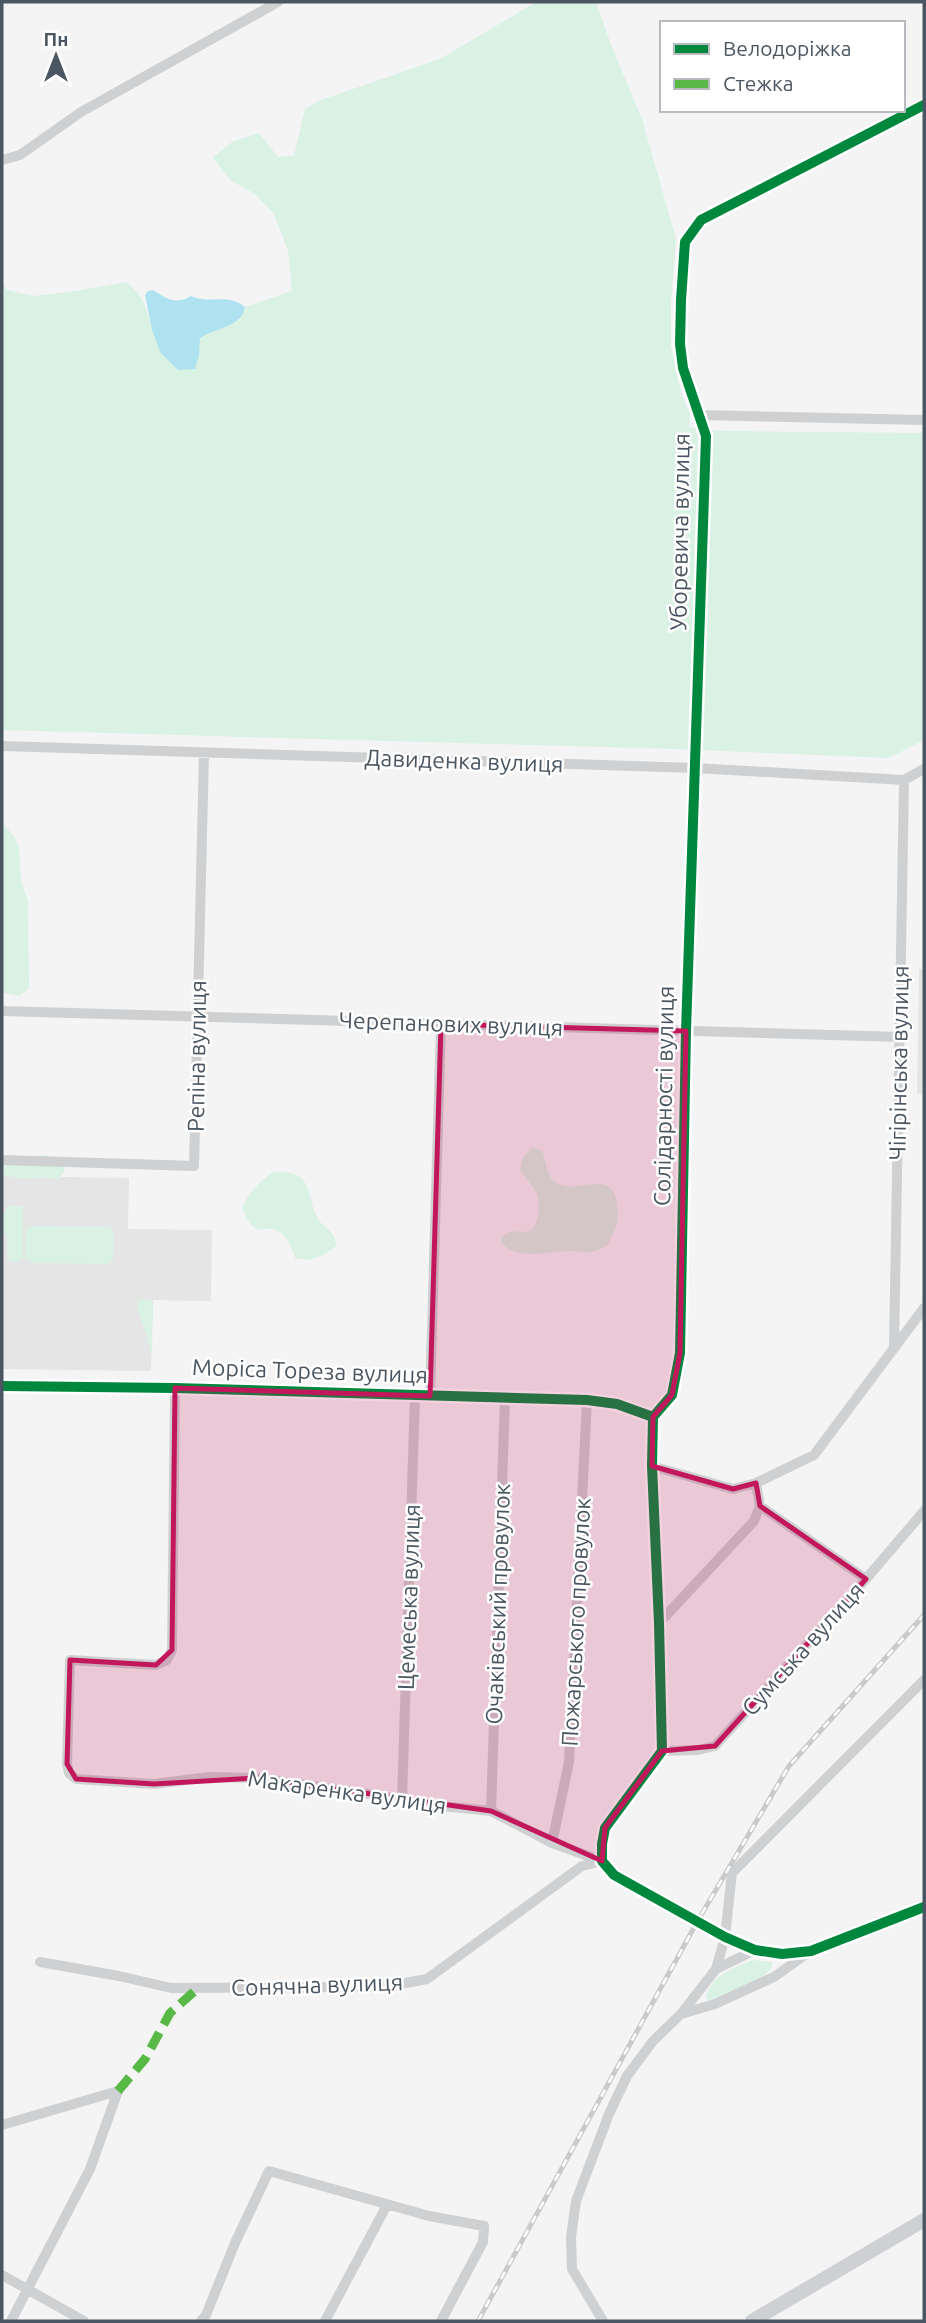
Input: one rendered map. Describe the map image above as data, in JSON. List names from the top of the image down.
{
  "streets": {
    "street": [
      "Уборевича вулиця",
      "Давиденка вулиця",
      "Черепанових вулиця",
      "Репiна вулиця",
      "Чiгiрiнська вулиця",
      "Солідарності вулиця",
      "Моріса Тореза вулиця",
      "Цемеська вулиця",
      "Очакiвський провулок",
      "Пожарського провулок",
      "Сумська вулиця",
      "Макаренка вулиця",
      "Сонячна вулиця"
    ]
  },
  "crossings": [
    ["Уборевича вулиця", "Давиденка вулиця"],
    ["Уборевича вулиця", "Солідарності вулиця"],
    ["Давиденка вулиця", "Репiна вулиця"],
    ["Давиденка вулиця", "Чiгiрiнська вулиця"],
    ["Давиденка вулиця", "Солідарності вулиця"],
    ["Черепанових вулиця", "Репiна вулиця"],
    ["Черепанових вулиця", "Чiгiрiнська вулиця"],
    ["Черепанових вулиця", "Солідарності вулиця"],
    ["Черепанових вулиця", "Цемеська вулиця"],
    ["Солідарності вулиця", "Моріса Тореза вулиця"],
    ["Моріса Тореза вулиця", "Цемеська вулиця"],
    ["Моріса Тореза вулиця", "Очакiвський провулок"],
    ["Моріса Тореза вулиця", "Пожарського провулок"],
    ["Моріса Тореза вулиця", "Макаренка вулиця"],
    ["Цемеська вулиця", "Макаренка вулиця"],
    ["Очакiвський провулок", "Макаренка вулиця"],
    ["Пожарського провулок", "Макаренка вулиця"],
    ["Макаренка вулиця", "Сонячна вулиця"]
  ],
  "legend": ["Велодоріжка", "Стежка"],
  "north": "top"
}
